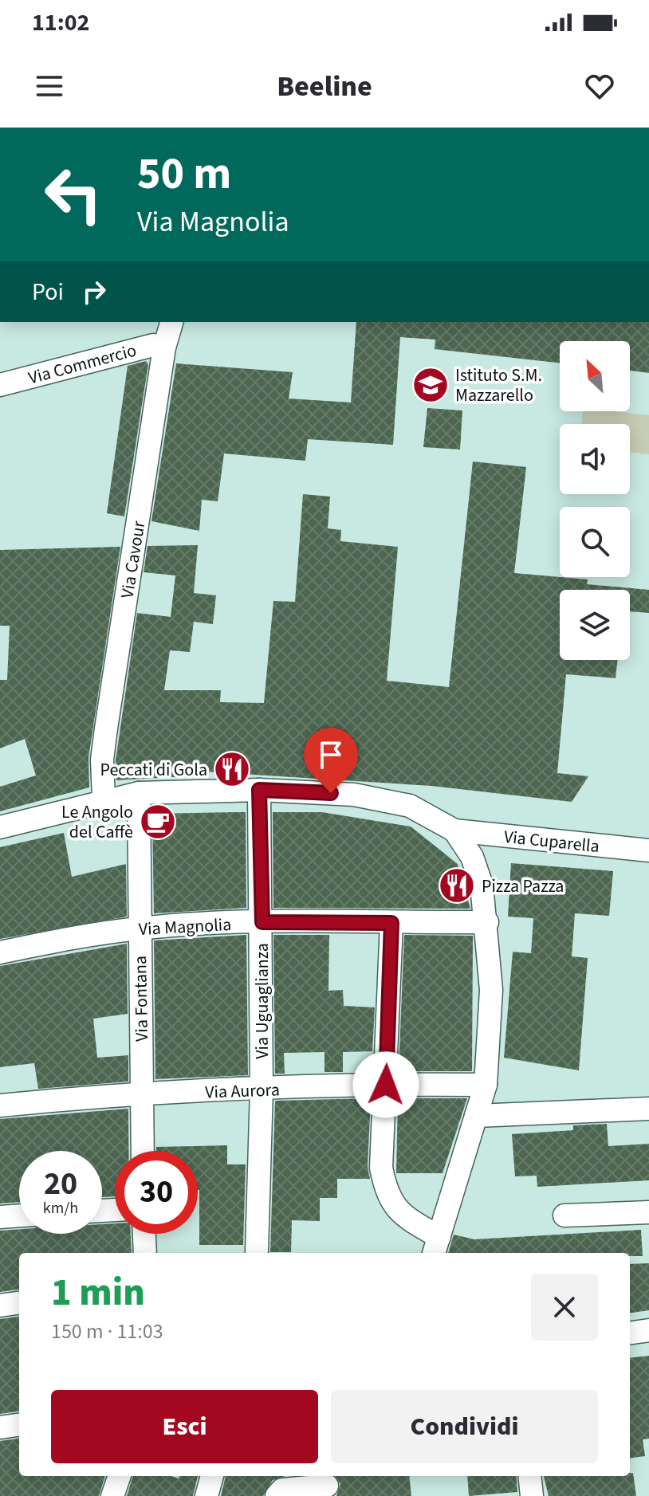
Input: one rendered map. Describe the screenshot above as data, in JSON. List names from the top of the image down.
{
  "streets": {
    "street": [
      "Via Commercio",
      "Via Cavour",
      "Via Cuparella",
      "Via Magnolia",
      "Via Fontana",
      "Via Uguaglianza",
      "Via Aurora"
    ]
  },
  "crossings": [
    ["Via Commercio", "Via Cavour"],
    ["Via Magnolia", "Via Fontana"],
    ["Via Magnolia", "Via Uguaglianza"],
    ["Via Fontana", "Via Aurora"],
    ["Via Uguaglianza", "Via Aurora"]
  ],
  "places": {
    "school or university": ["Istituto S.M. Mazzarello"],
    "restaurant": ["Peccati di Gola", "Pizza Pazza"],
    "cafe": ["Le Angolo del Caffè"]
  },
  "north": "top left",
  "page": {
    "status": "11:02",
    "header": "Beeline",
    "turn": ["50 m", "Via Magnolia"],
    "then": "Poi",
    "speed": "20 km/h",
    "limit": "30",
    "heading": ["1 min", "150 m · 11:03"],
    "buttons": ["Esci", "Condividi"]
  }
}
